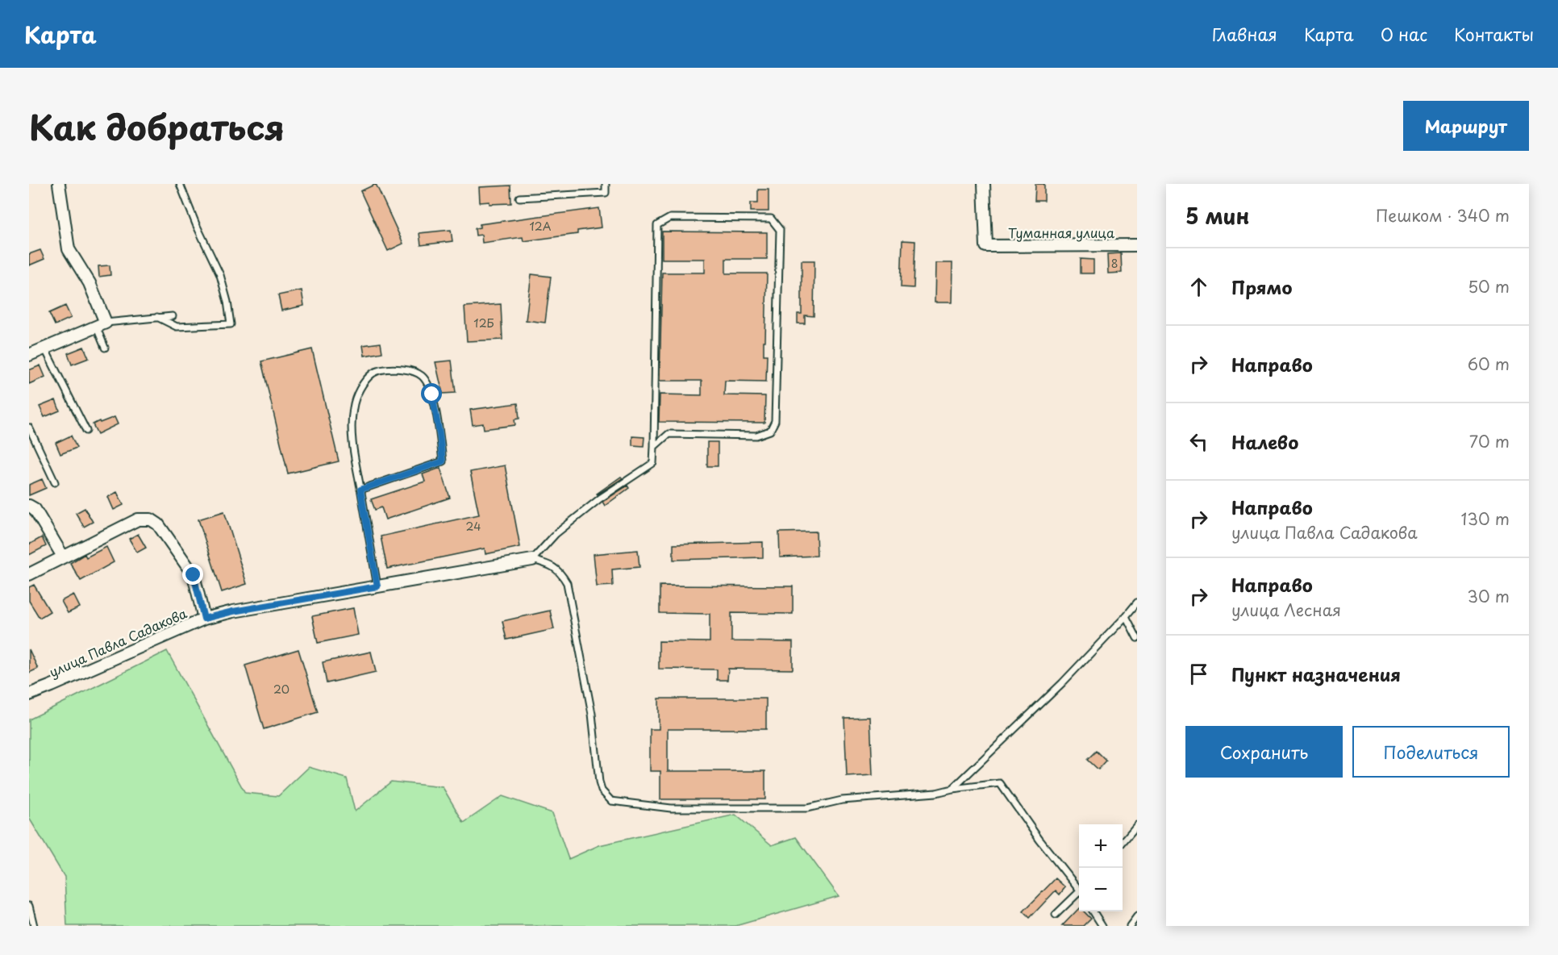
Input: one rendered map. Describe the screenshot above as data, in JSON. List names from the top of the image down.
{
  "streets": {
    "street": ["Туманная улица", "улица Павла Садакова"]
  },
  "house_numbers": [
    "12А",
    "8",
    "12Б",
    "24",
    "20"
  ],
  "page": {
    "header": "Карта",
    "nav": [
      "Главная",
      "Карта",
      "О нас",
      "Контакты"
    ],
    "title": "Как добраться",
    "buttons": [
      "Маршрут",
      ["Сохранить", "Поделиться"]
    ],
    "heading": ["5 мин", "Пешком · 340 m"],
    "list": [
      ["Прямо", "50 m"],
      ["Направо", "60 m"],
      ["Налево", "70 m"],
      ["Направо", "улица Павла Садакова", "130 m"],
      ["Направо", "улица Лесная", "30 m"],
      "Пункт назначения"
    ],
    "map_buttons": ["+", "−"]
  }
}
